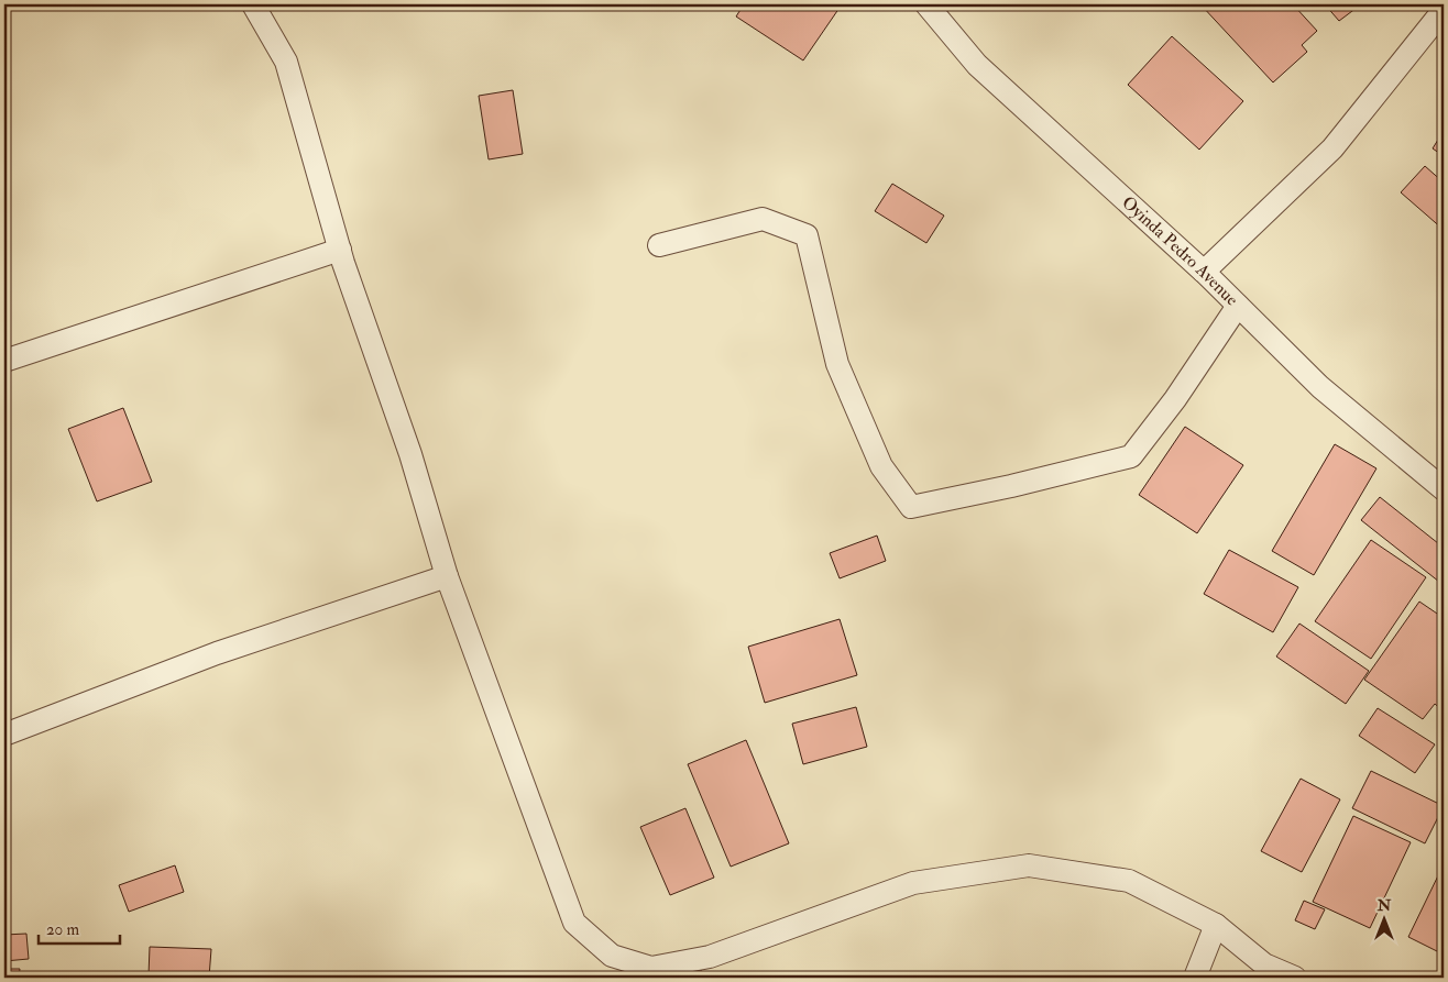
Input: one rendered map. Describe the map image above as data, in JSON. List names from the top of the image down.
{
  "streets": {
    "street": ["Oyinda Pedro Avenue"]
  },
  "scale_bar": "20 m",
  "north": "top"
}
